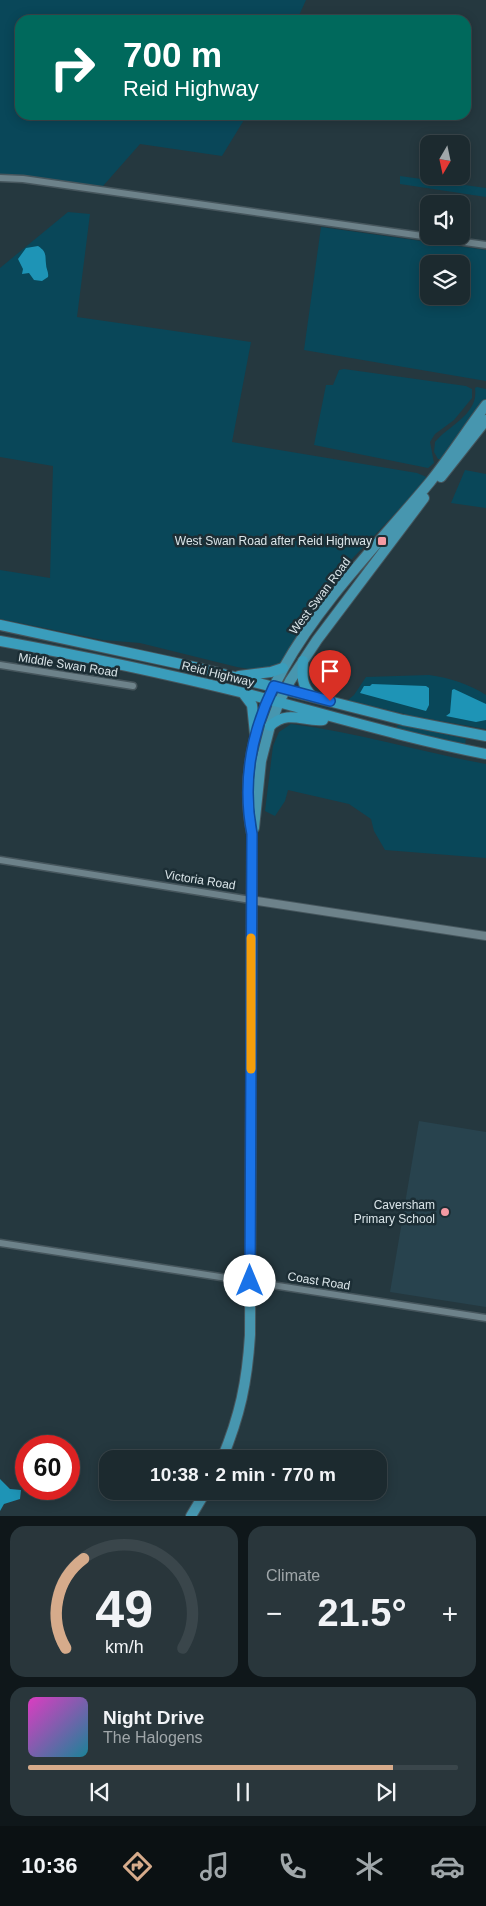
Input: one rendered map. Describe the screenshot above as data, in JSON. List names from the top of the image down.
{
  "streets": {
    "highway": ["Reid Highway"],
    "main road": ["West Swan Road"],
    "street": ["Middle Swan Road", "Victoria Road", "Coast Road"]
  },
  "crossings": [
    ["West Swan Road", "Reid Highway"],
    ["West Swan Road", "Victoria Road"],
    ["West Swan Road", "Coast Road"]
  ],
  "places": {
    "transit": ["West Swan Road after Reid Highway"],
    "other": ["Caversham Primary School"]
  },
  "north": "bottom",
  "page": {
    "turn": ["700 m", "Reid Highway"],
    "limit": "60",
    "trip": "10:38 · 2 min · 770 m",
    "tile": "Climate",
    "heat": ["−", "21.5°", "+"],
    "song": ["Night Drive", "The Halogens"],
    "tabs": "10:36",
    "gauge": ["49", "km/h"]
  }
}
